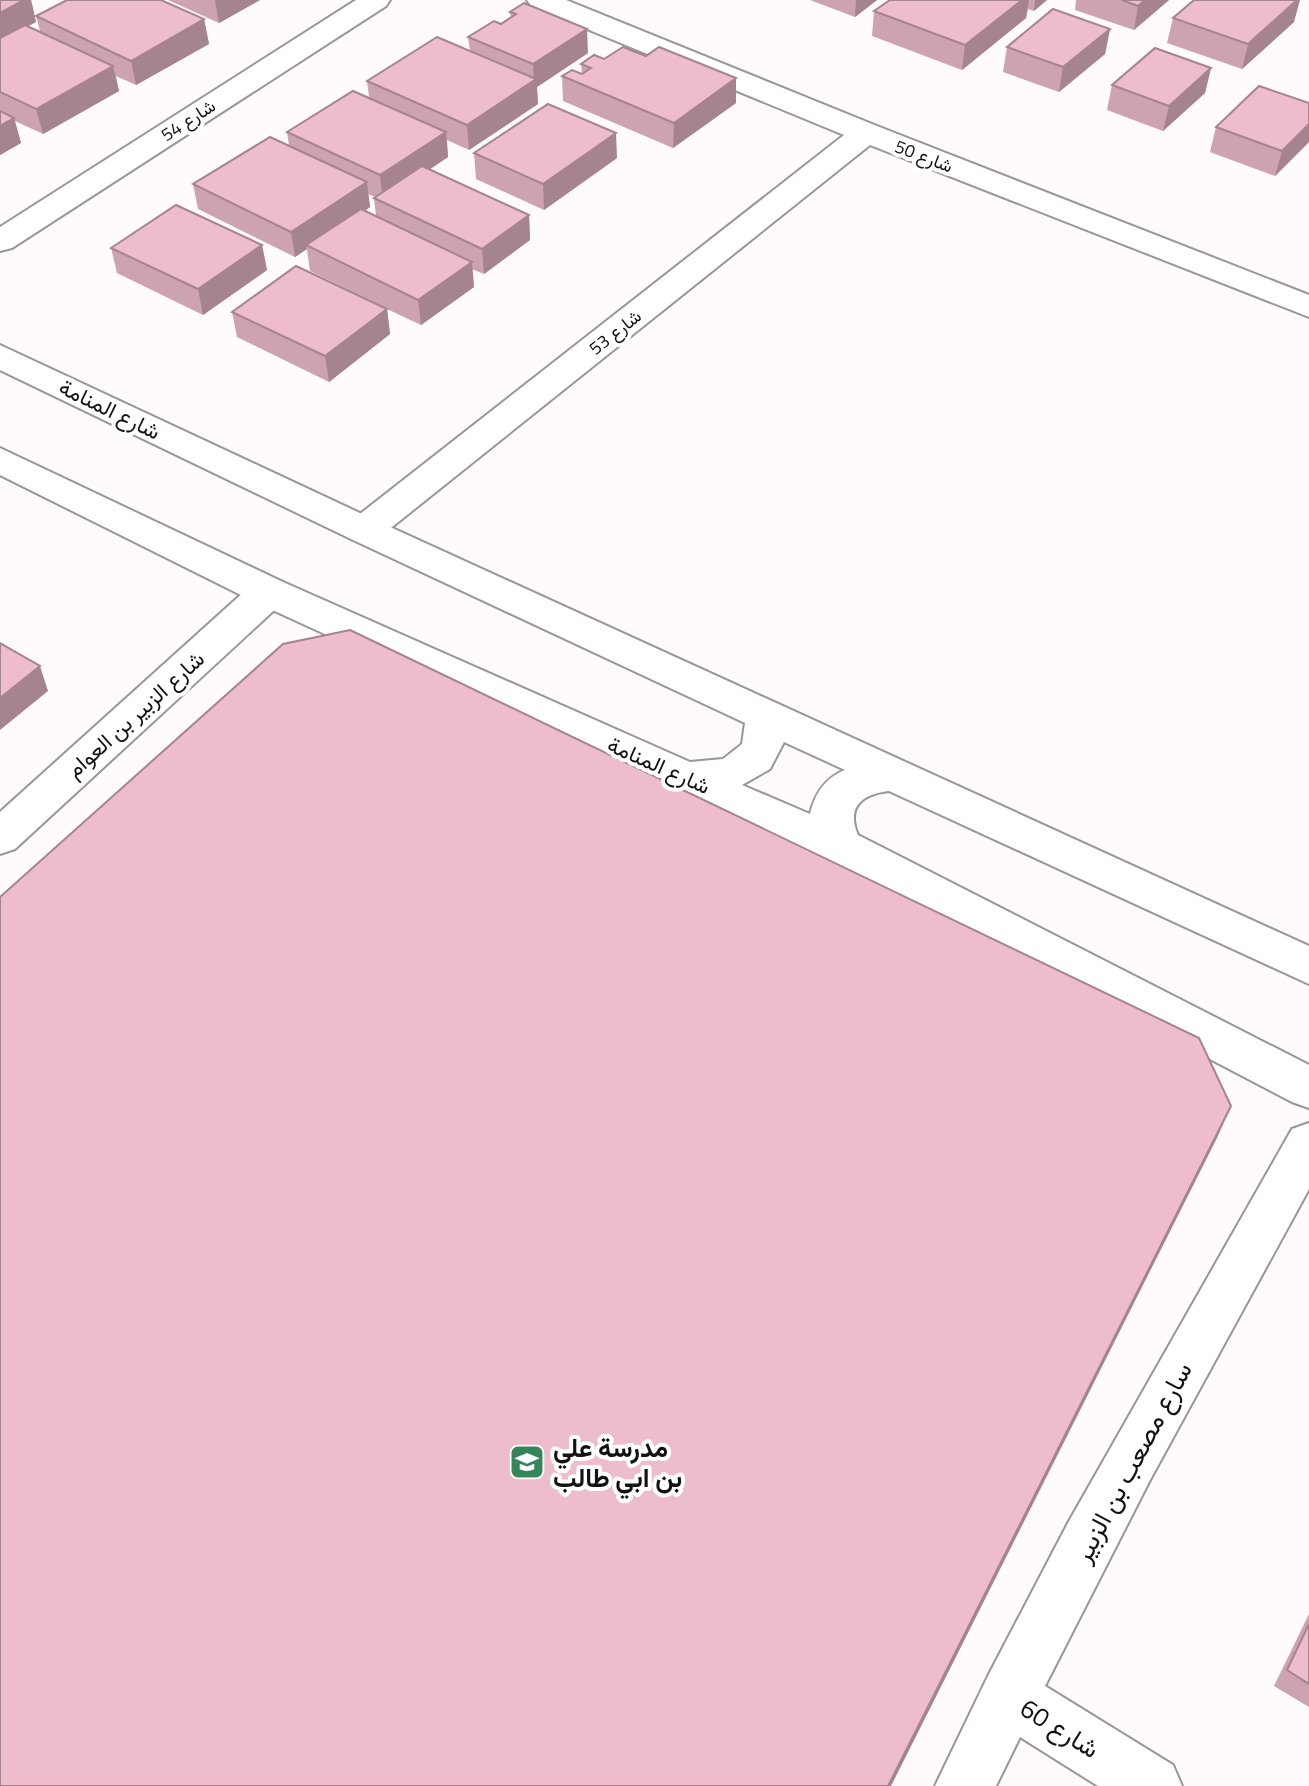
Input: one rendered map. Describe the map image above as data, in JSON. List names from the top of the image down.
{
  "streets": {
    "street": [
      "شارع 54",
      "شارع 50",
      "شارع 53",
      "شارع المنامة",
      "شارع الزبير بن العوام",
      "سارع مصعب بن الزبير",
      "شارع 60"
    ]
  },
  "crossings": [
    ["شارع 50", "شارع 53"],
    ["شارع 53", "شارع المنامة"],
    ["شارع المنامة", "شارع الزبير بن العوام"],
    ["سارع مصعب بن الزبير", "شارع 60"]
  ],
  "places": {
    "school or university": ["مدرسة علي بن ابي طالب"]
  }
}
